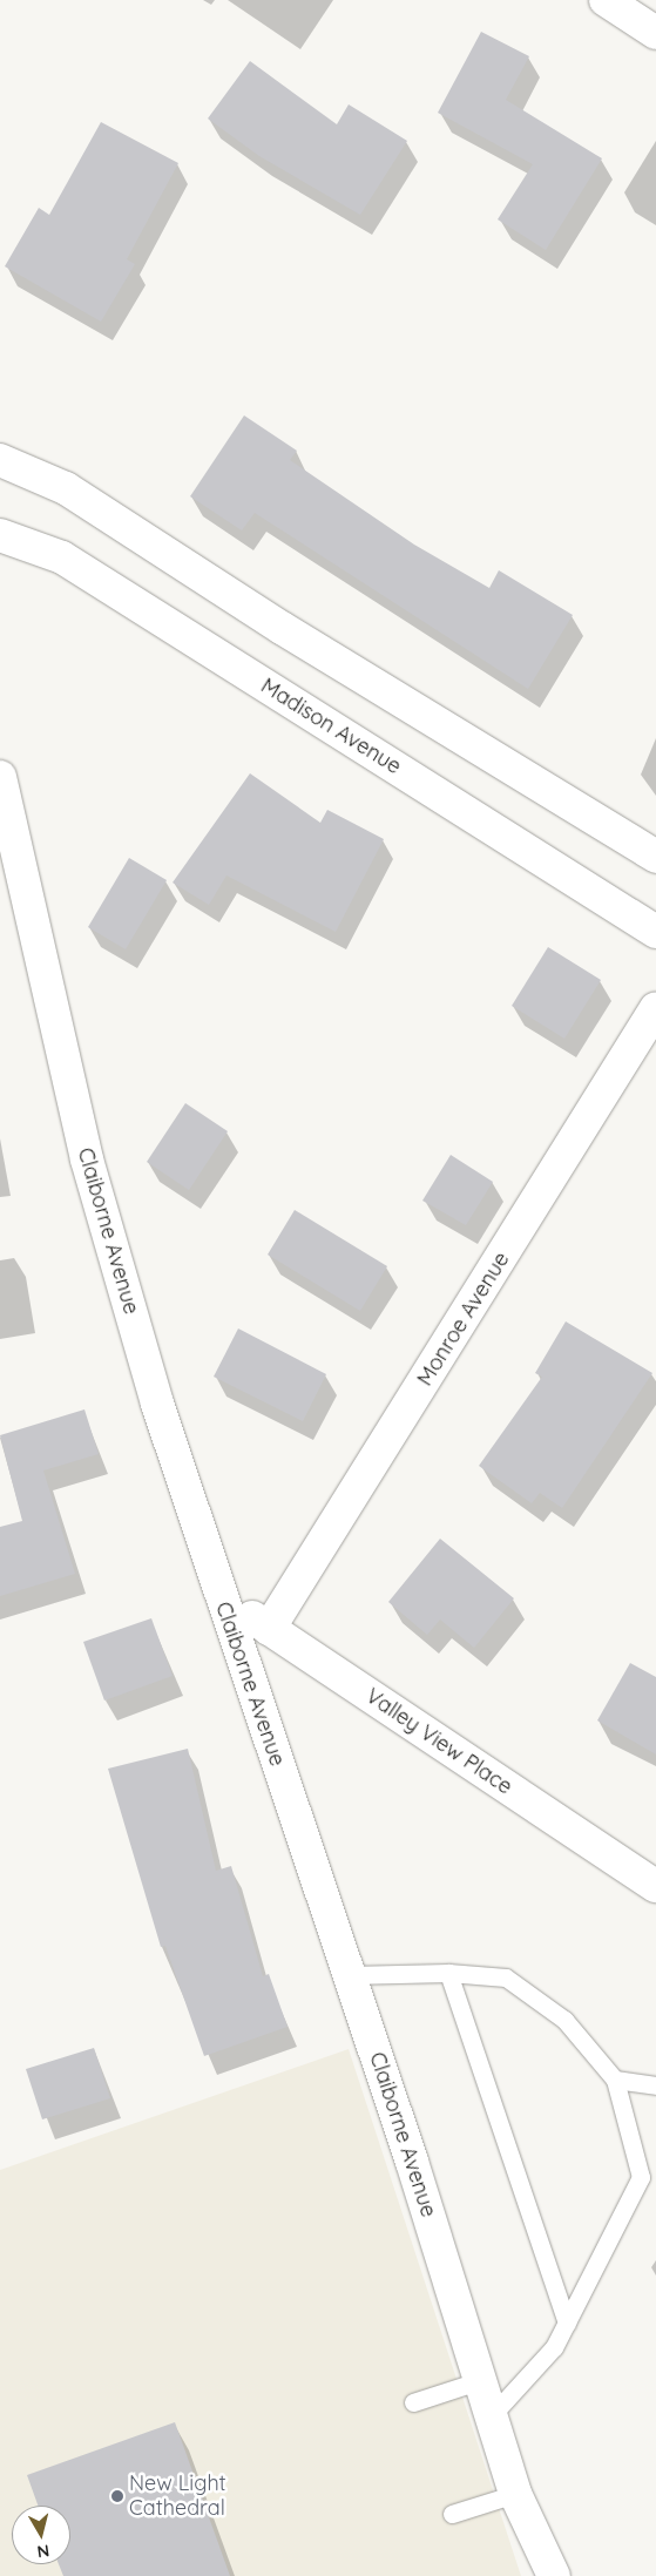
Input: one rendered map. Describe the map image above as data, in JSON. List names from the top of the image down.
{
  "streets": {
    "street": [
      "Madison Avenue",
      "Claiborne Avenue",
      "Monroe Avenue",
      "Valley View Place"
    ]
  },
  "crossings": [
    ["Claiborne Avenue", "Valley View Place"],
    ["Monroe Avenue", "Valley View Place"]
  ],
  "places": ["New Light Cathedral"],
  "north": "bottom"
}
